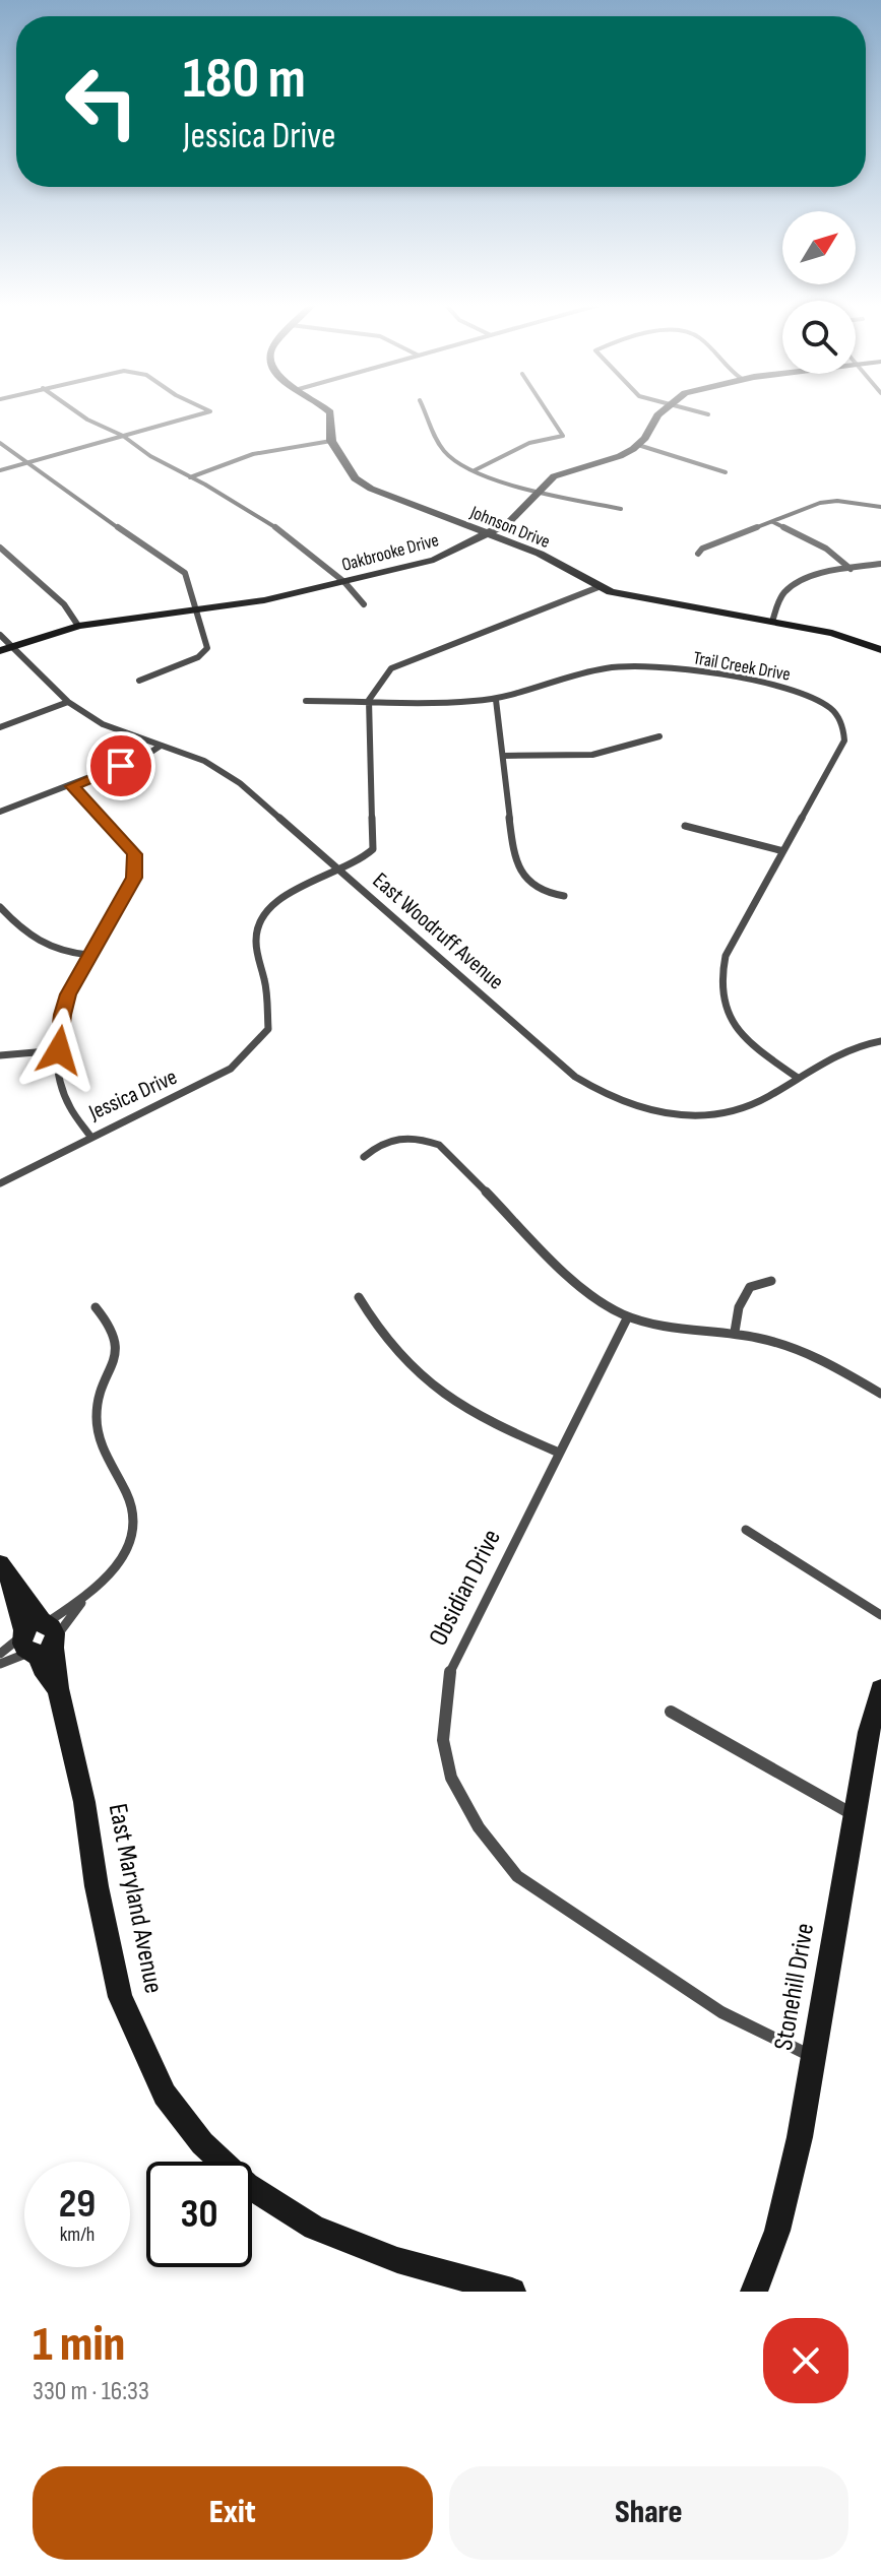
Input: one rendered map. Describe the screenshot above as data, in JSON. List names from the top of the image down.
{
  "streets": {
    "street": [
      "Johnson Drive",
      "Oakbrooke Drive",
      "Trail Creek Drive",
      "East Woodruff Avenue",
      "Jessica Drive",
      "Obsidian Drive",
      "East Maryland Avenue",
      "Stonehill Drive"
    ]
  },
  "crossings": [
    ["Johnson Drive", "Oakbrooke Drive"],
    ["Oakbrooke Drive", "East Woodruff Avenue"],
    ["Trail Creek Drive", "East Woodruff Avenue"],
    ["Trail Creek Drive", "Jessica Drive"],
    ["East Woodruff Avenue", "Jessica Drive"],
    ["Obsidian Drive", "Stonehill Drive"]
  ],
  "north": "top right",
  "page": {
    "turn": ["180 m", "Jessica Drive"],
    "speed": "29 km/h",
    "limit": "30",
    "heading": ["1 min", "330 m · 16:33"],
    "buttons": ["Exit", "Share"]
  }
}
